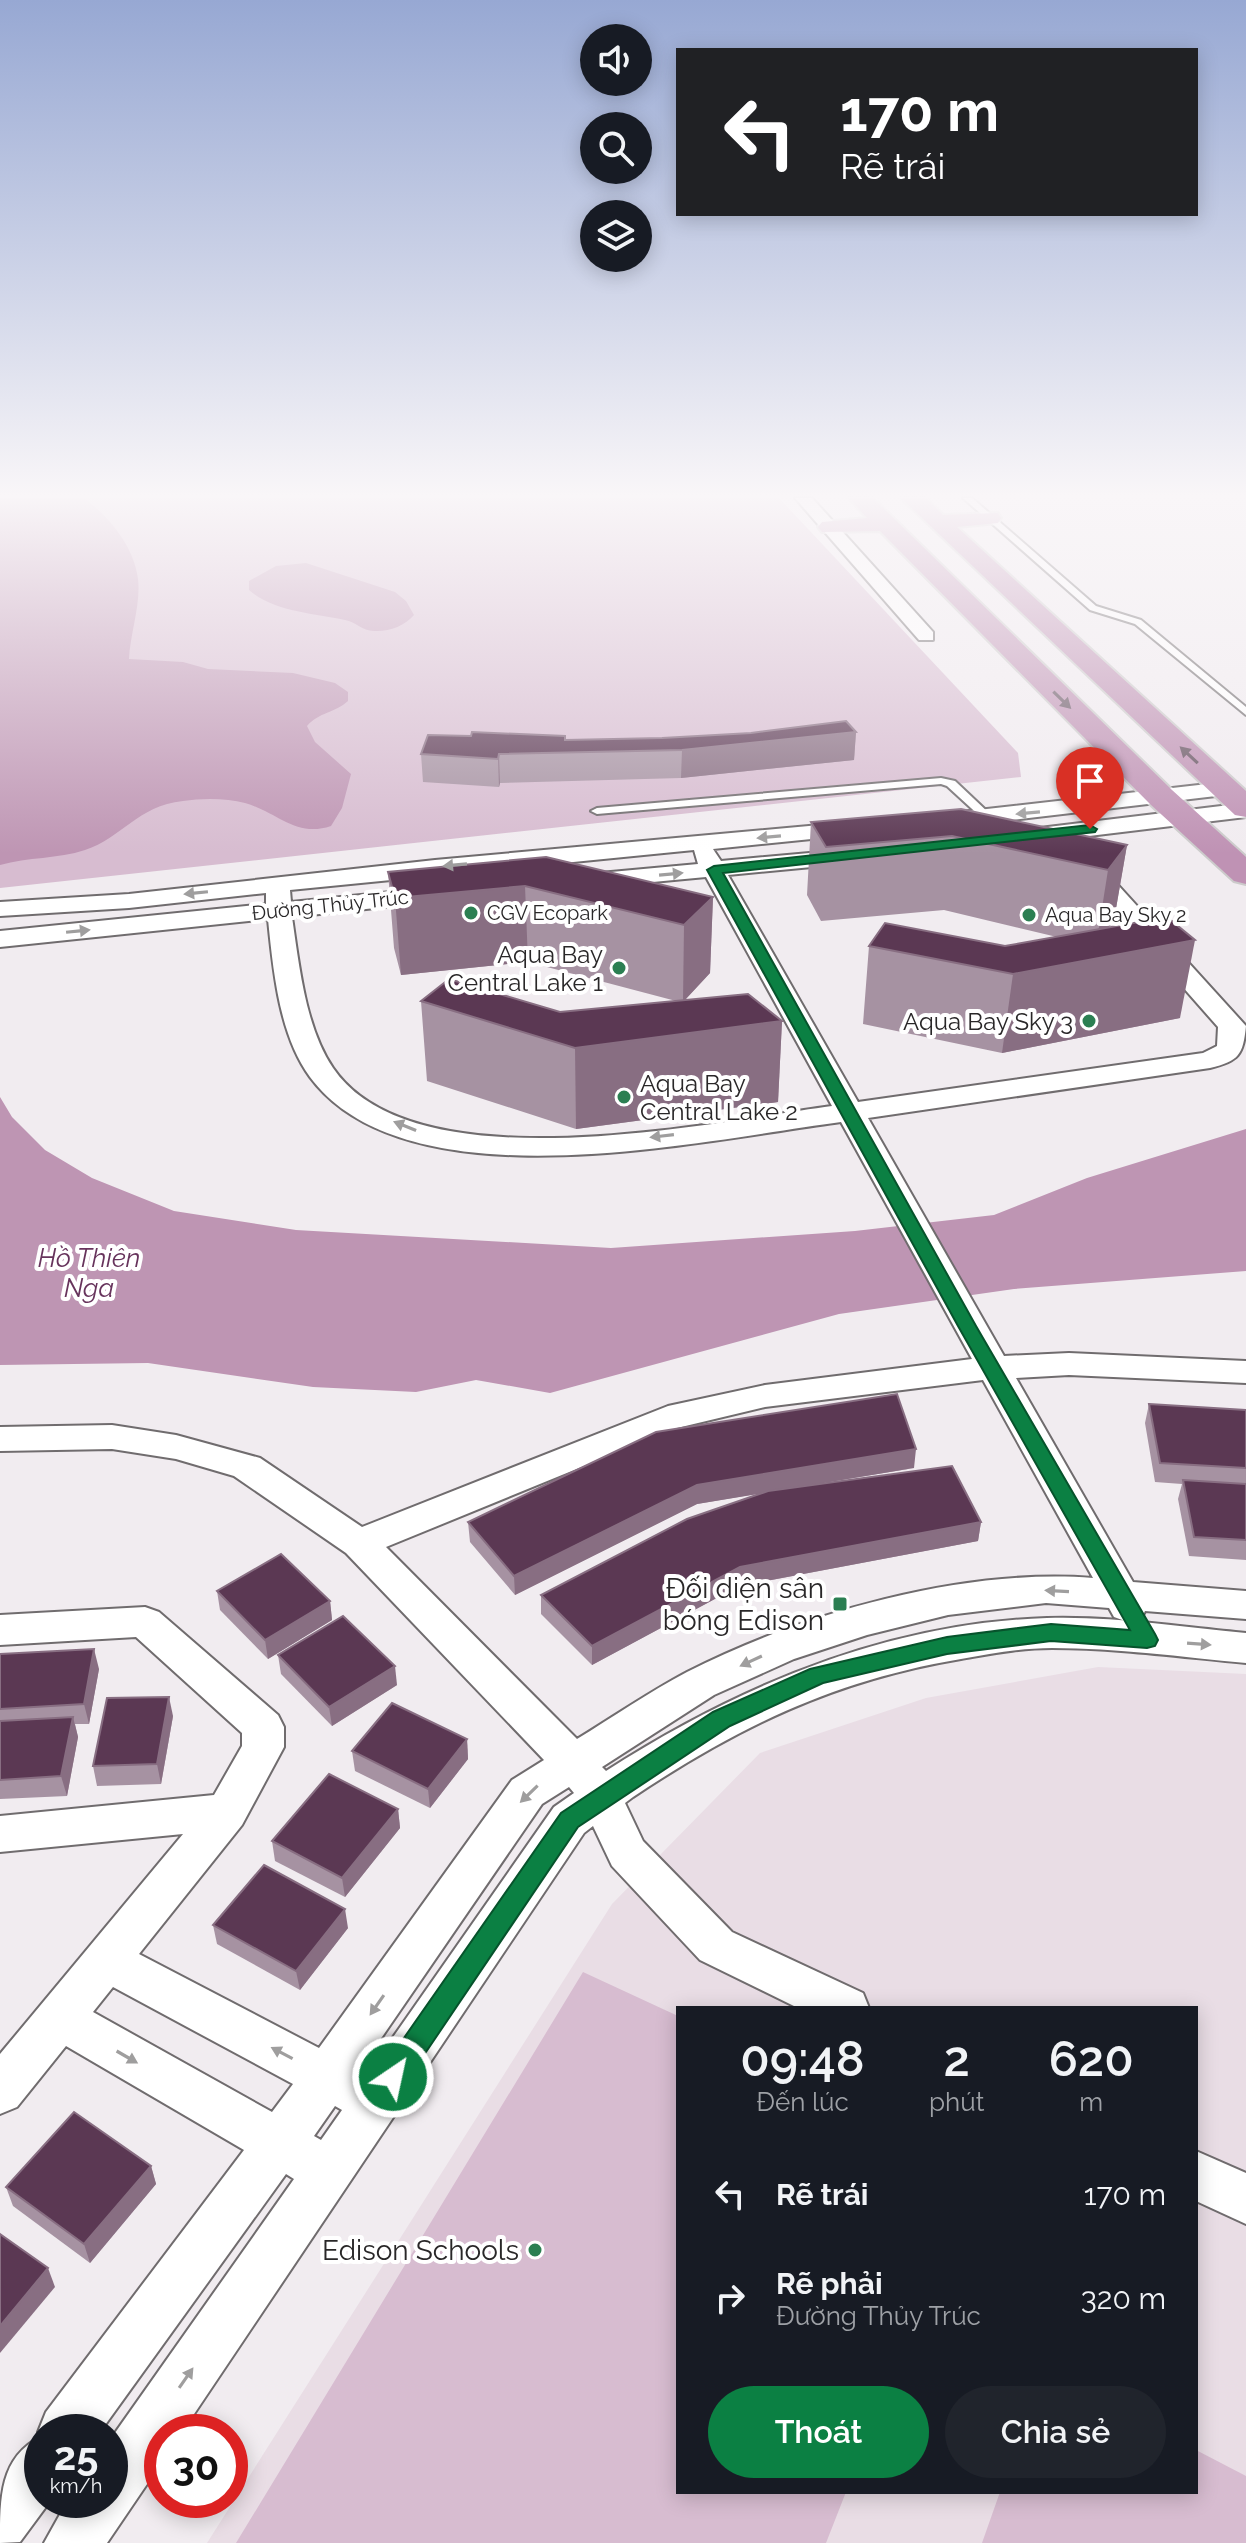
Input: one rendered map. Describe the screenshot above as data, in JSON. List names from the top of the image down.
{
  "streets": {
    "street": ["Đường Thủy Trúc"]
  },
  "water": ["Hồ Thiên Nga"],
  "places": {
    "other": [
      "CGV Ecopark",
      "Aqua Bay Sky 2",
      "Aqua Bay Central Lake 1",
      "Aqua Bay Sky 3",
      "Aqua Bay Central Lake 2",
      "Edison Schools"
    ],
    "transit": ["Đối diện sân bóng Edison"]
  },
  "page": {
    "turn": ["170 m", "Rẽ trái"],
    "eta": [
      "09:48",
      "Đến lúc",
      "2",
      "phút",
      "620",
      "m"
    ],
    "list": [
      {
        "name": "Rẽ trái",
        "value": "170 m"
      },
      {
        "name": "Rẽ phải",
        "note": "Đường Thủy Trúc",
        "value": "320 m"
      }
    ],
    "buttons": ["Thoát", "Chia sẻ"],
    "speed": "25 km/h",
    "limit": "30"
  }
}
